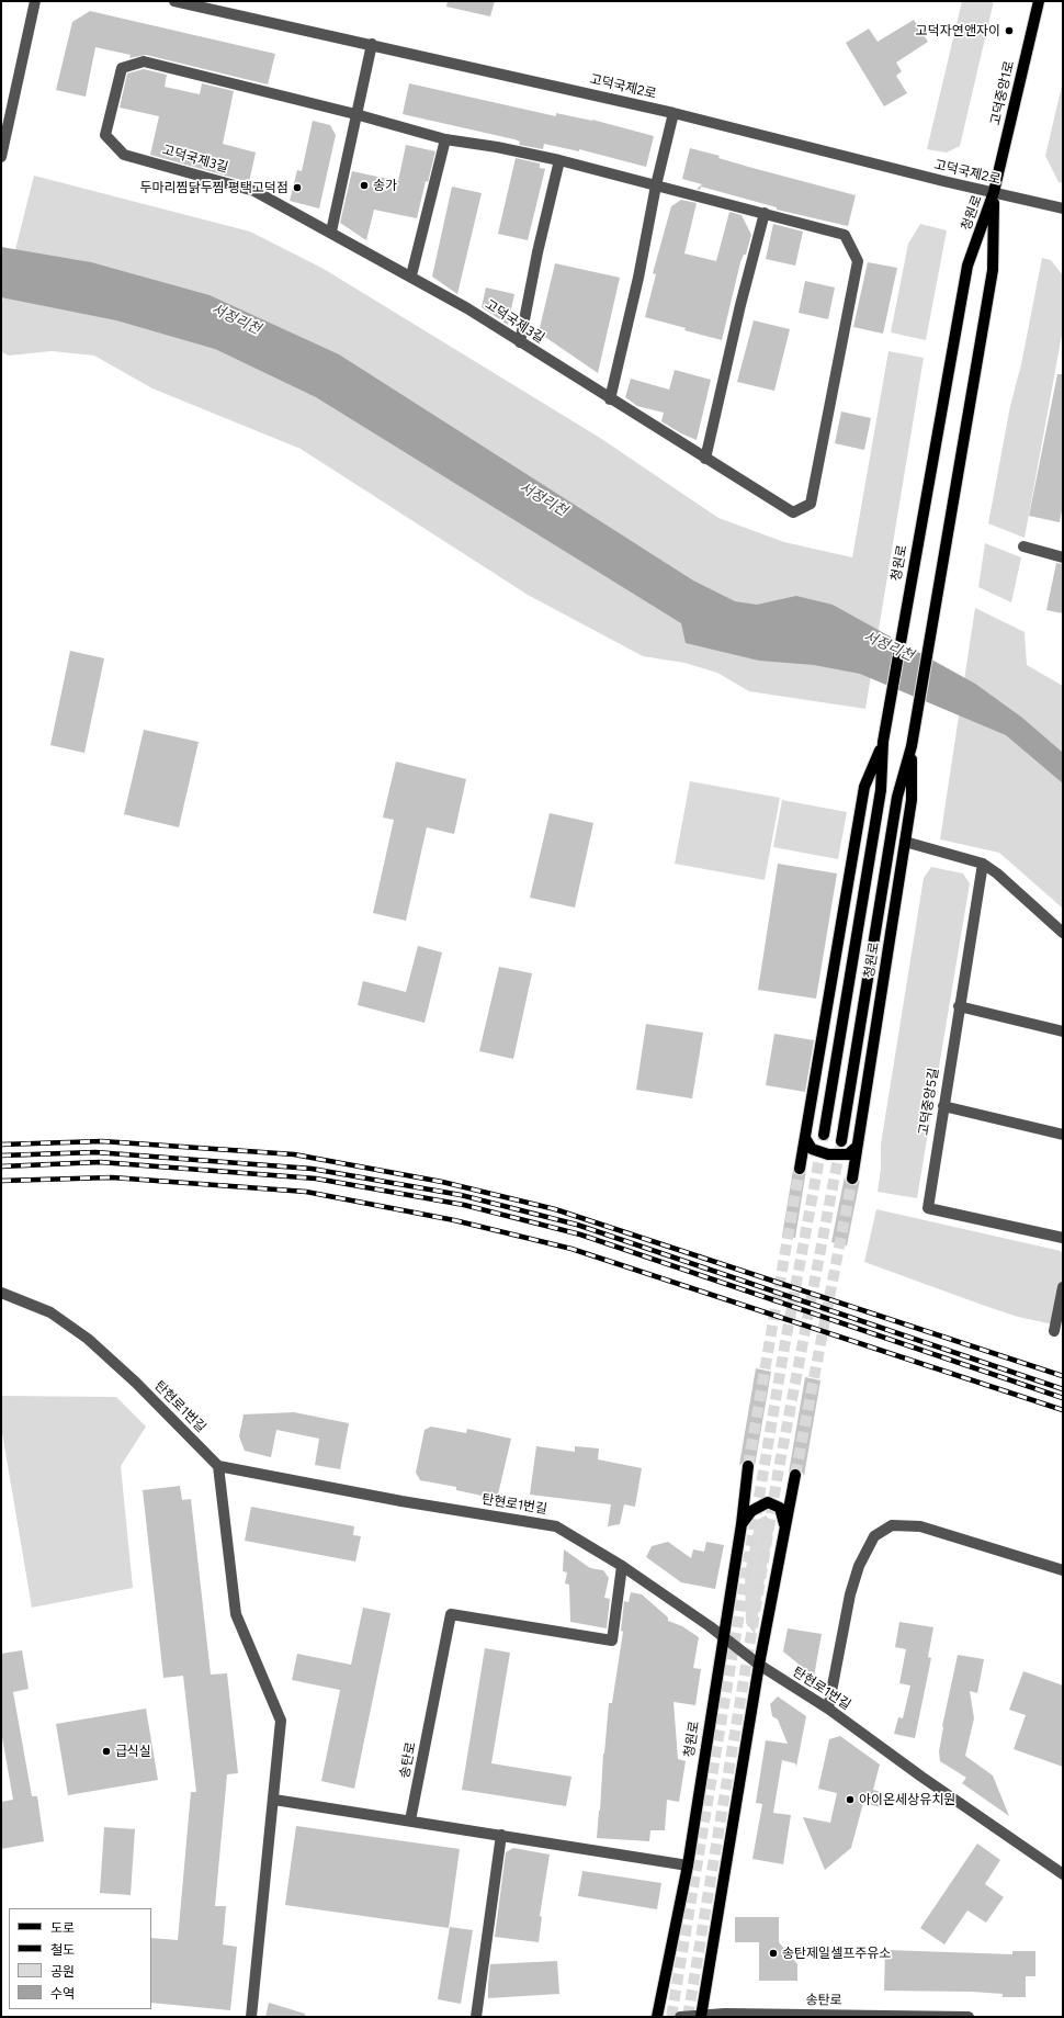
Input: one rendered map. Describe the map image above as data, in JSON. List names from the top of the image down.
{
  "streets": {
    "main road": ["고덕중앙1로", "청원로"],
    "street": [
      "고덕국제2로",
      "고덕국제3길",
      "고덕중앙5길",
      "탄현로1번길",
      "송탄로"
    ]
  },
  "crossings": [
    ["고덕국제2로", "고덕중앙1로"],
    ["고덕국제2로", "청원로"],
    ["고덕중앙1로", "청원로"],
    ["청원로", "탄현로1번길"],
    ["탄현로1번길", "송탄로"]
  ],
  "water": ["서정리천"],
  "places": [
    "고덕자연앤자이",
    "송가",
    "두마리찜닭두찜 평택고덕점",
    "급식실",
    "아이온세상유치원",
    "송탄제일셀프주유소"
  ],
  "legend": [
    "도로",
    "철도",
    "공원",
    "수역"
  ]
}
